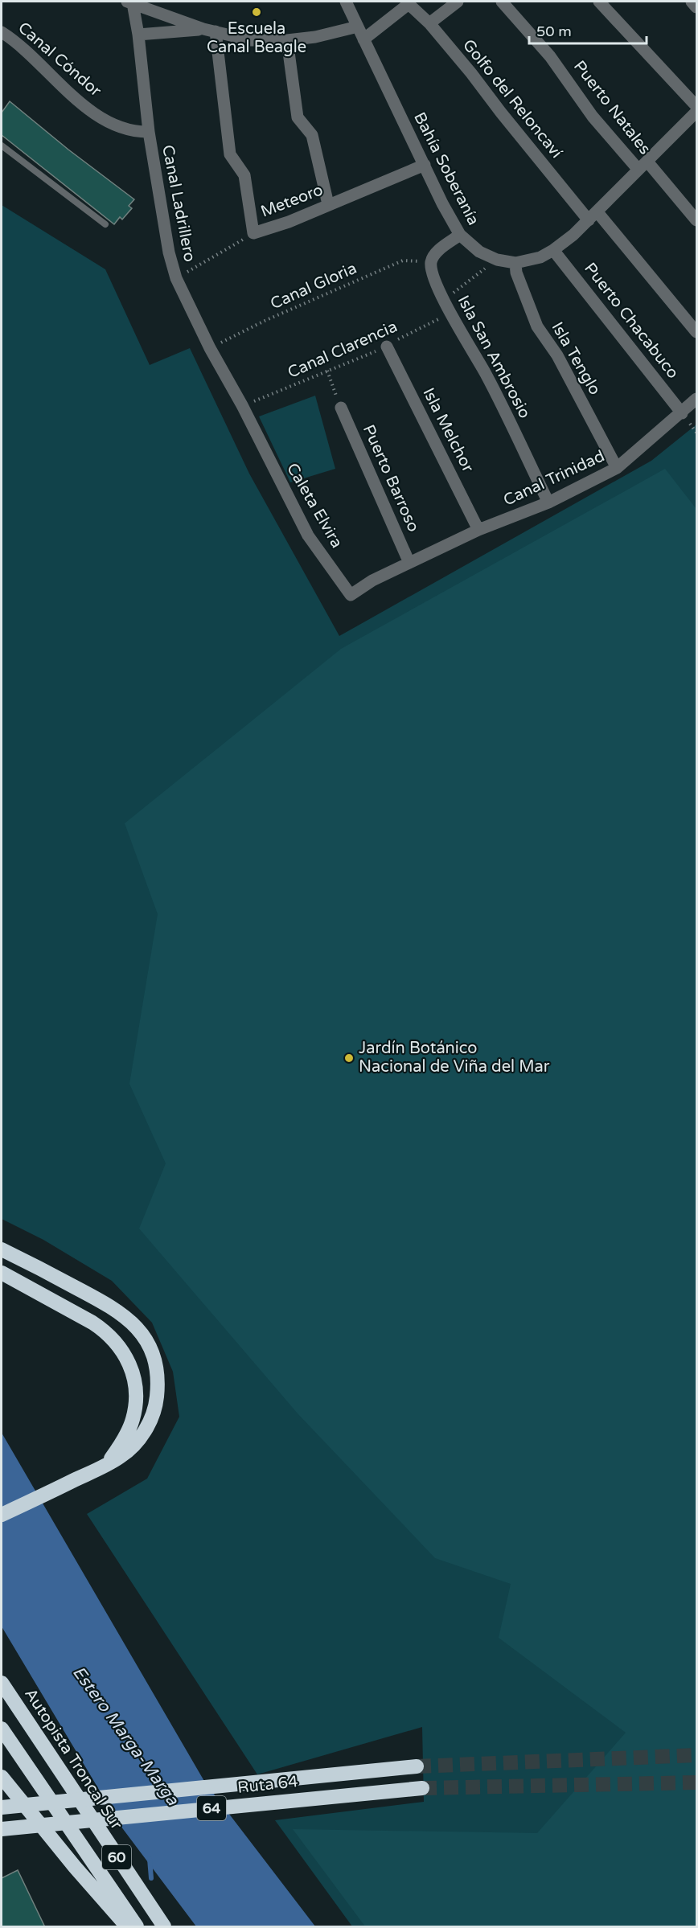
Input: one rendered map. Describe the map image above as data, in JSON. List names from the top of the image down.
{
  "streets": {
    "highway": [
      "Autopista Troncal Sur",
      "Ruta 64",
      "64",
      "60"
    ],
    "street": [
      "Canal Cóndor",
      "Golfo del Reloncaví",
      "Puerto Natales",
      "Bahía Soberanía",
      "Meteoro",
      "Canal Ladrillero",
      "Puerto Chacabuco",
      "Isla San Ambrosio",
      "Isla Tenglo",
      "Isla Melchor",
      "Puerto Barroso",
      "Canal Trinidad",
      "Caleta Elvira"
    ],
    "path": ["Canal Gloria", "Canal Clarencia"]
  },
  "crossings": [
    ["Canal Cóndor", "Canal Ladrillero"],
    ["Golfo del Reloncaví", "Bahía Soberanía"],
    ["Puerto Natales", "Bahía Soberanía"],
    ["Bahía Soberanía", "Meteoro"],
    ["Bahía Soberanía", "Puerto Chacabuco"],
    ["Bahía Soberanía", "Isla Tenglo"],
    ["Meteoro", "Canal Ladrillero"],
    ["Canal Ladrillero", "Canal Gloria"],
    ["Canal Ladrillero", "Canal Clarencia"],
    ["Canal Ladrillero", "Caleta Elvira"],
    ["Canal Gloria", "Isla San Ambrosio"],
    ["Puerto Chacabuco", "Canal Trinidad"],
    ["Canal Clarencia", "Isla San Ambrosio"],
    ["Canal Clarencia", "Isla Melchor"],
    ["Isla San Ambrosio", "Canal Trinidad"],
    ["Isla Tenglo", "Canal Trinidad"],
    ["Isla Melchor", "Canal Trinidad"],
    ["Puerto Barroso", "Canal Trinidad"],
    ["Puerto Barroso", "Caleta Elvira"],
    ["Canal Trinidad", "Caleta Elvira"]
  ],
  "water": ["Estero Marga-Marga"],
  "places": ["Escuela Canal Beagle", "Jardín Botánico Nacional de Viña del Mar"],
  "scale_bar": "50 m"
}
